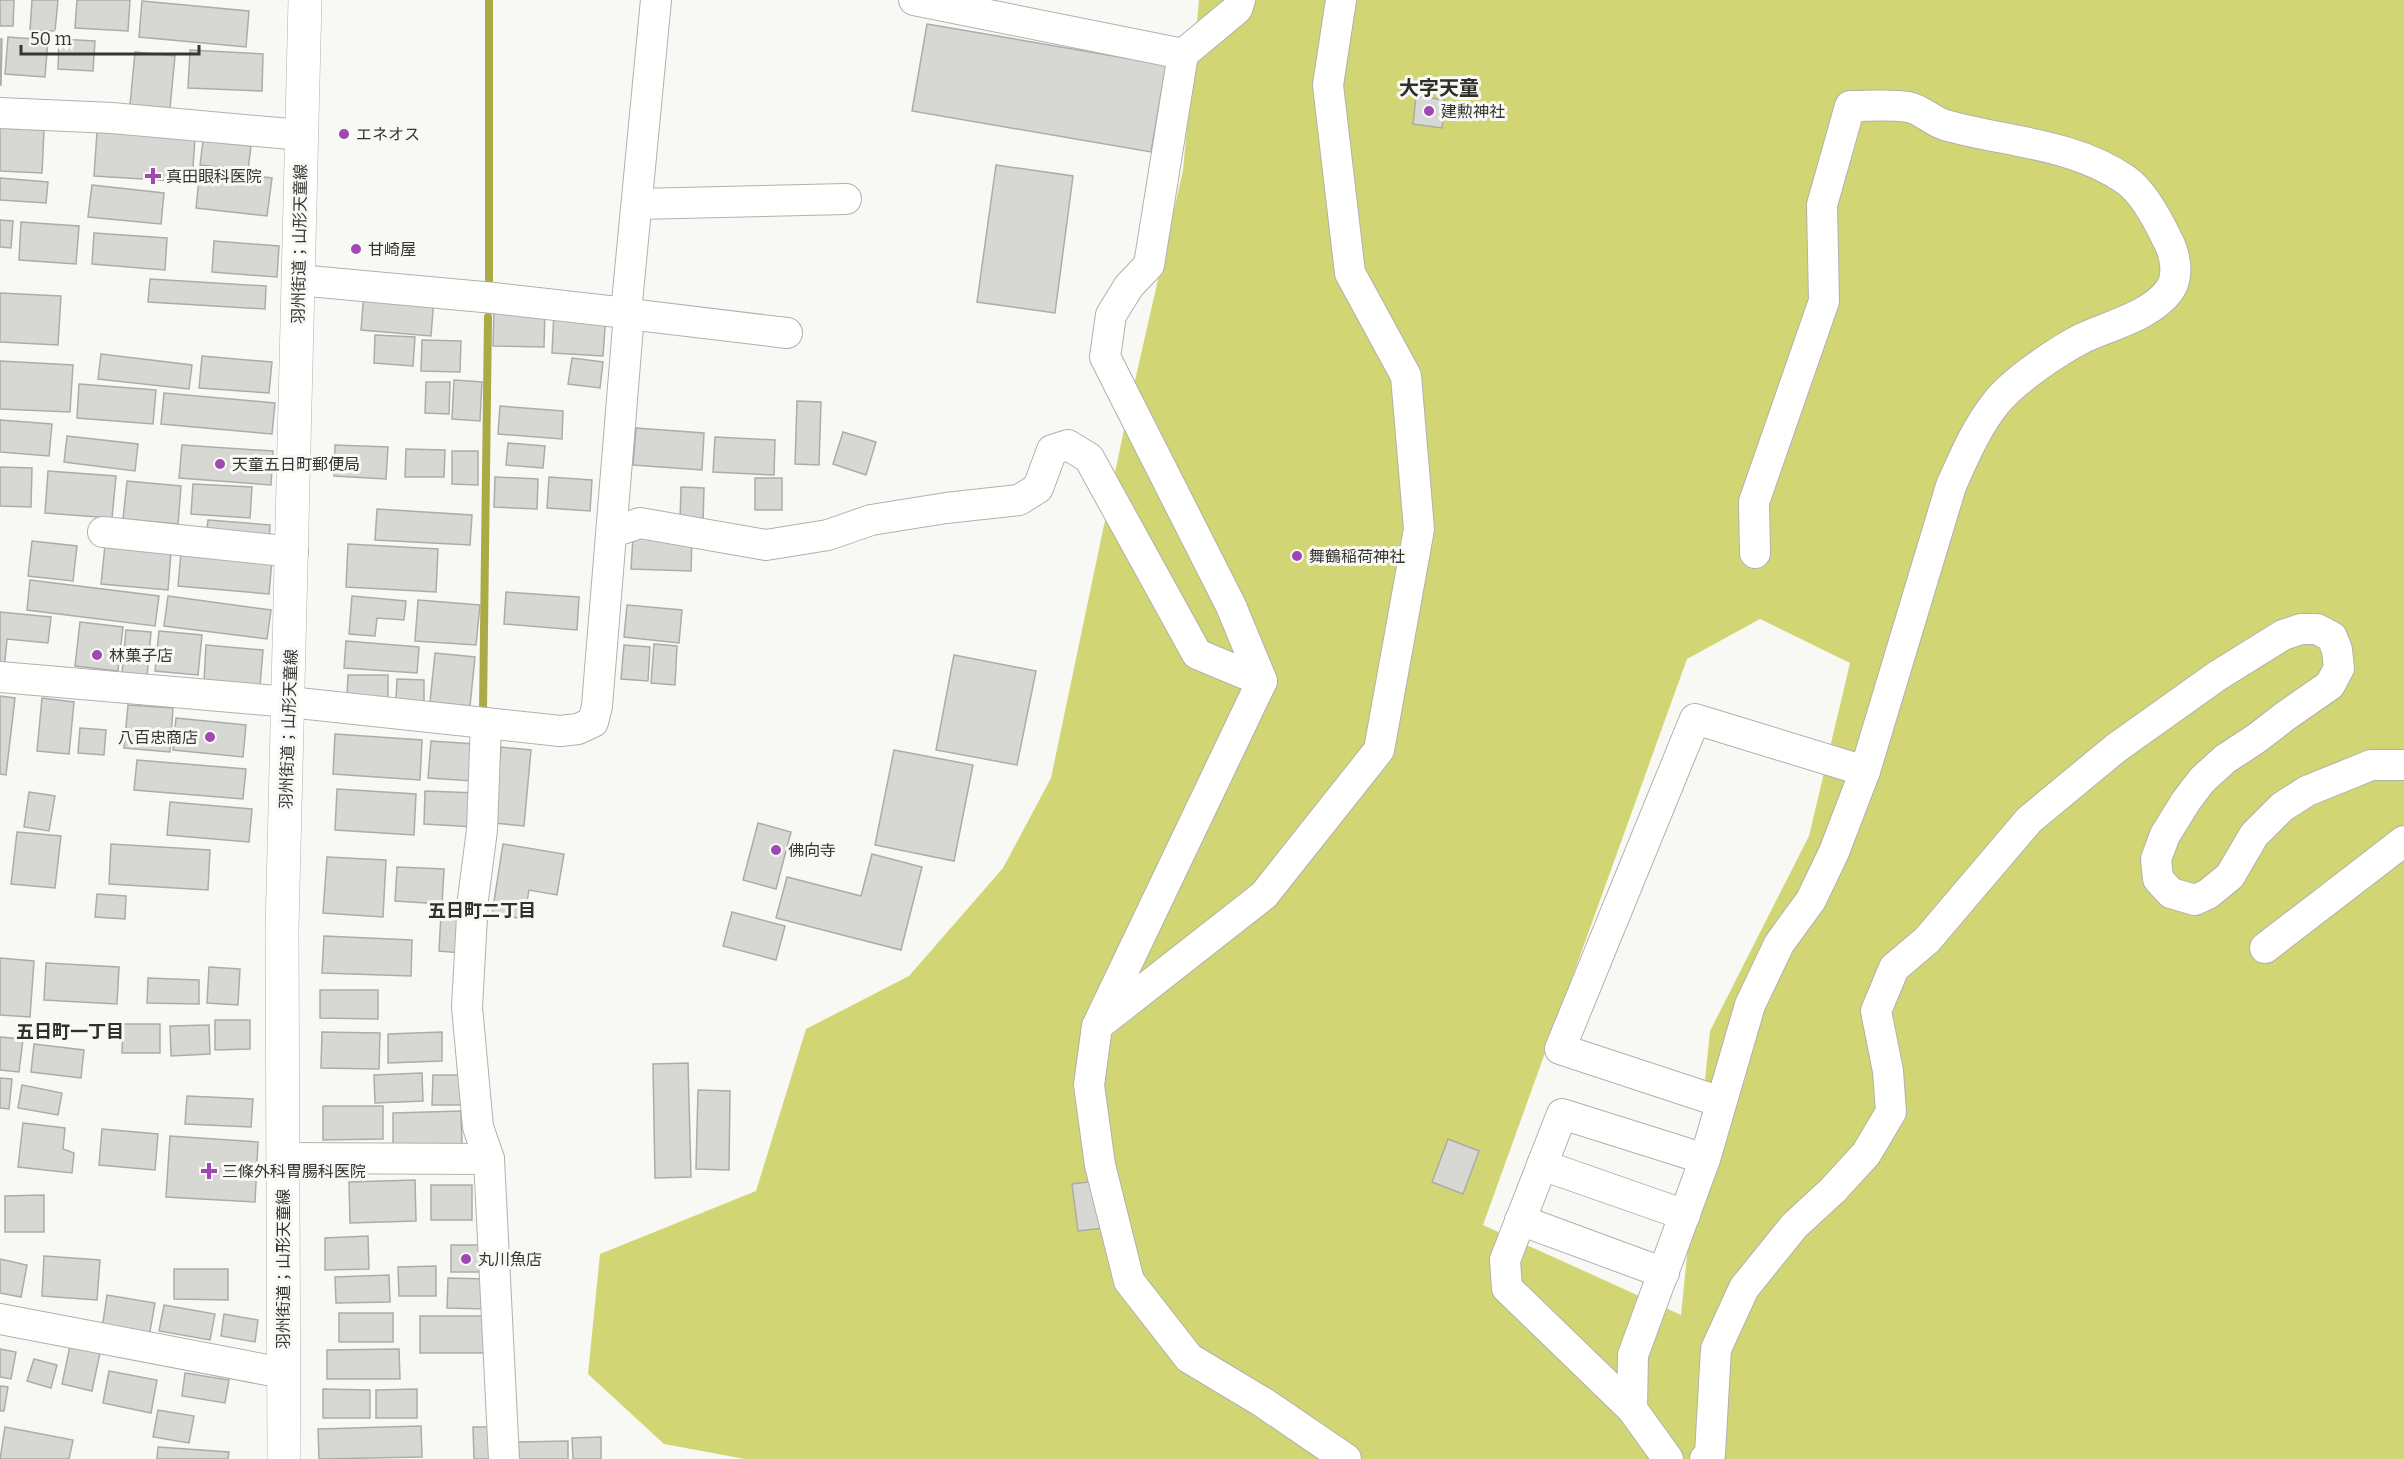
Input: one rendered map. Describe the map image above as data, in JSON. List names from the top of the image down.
{
  "streets": {
    "main road": ["羽州街道；山形天童線"]
  },
  "districts": ["大字天童", "五日町二丁目", "五日町一丁目"],
  "places": {
    "other": [
      "建勲神社",
      "エネオス",
      "甘崎屋",
      "天童五日町郵便局",
      "舞鶴稲荷神社",
      "林菓子店",
      "八百忠商店",
      "佛向寺",
      "丸川魚店"
    ],
    "health": ["真田眼科医院", "三條外科胃腸科医院"]
  },
  "scale_bar": "50 m"
}
